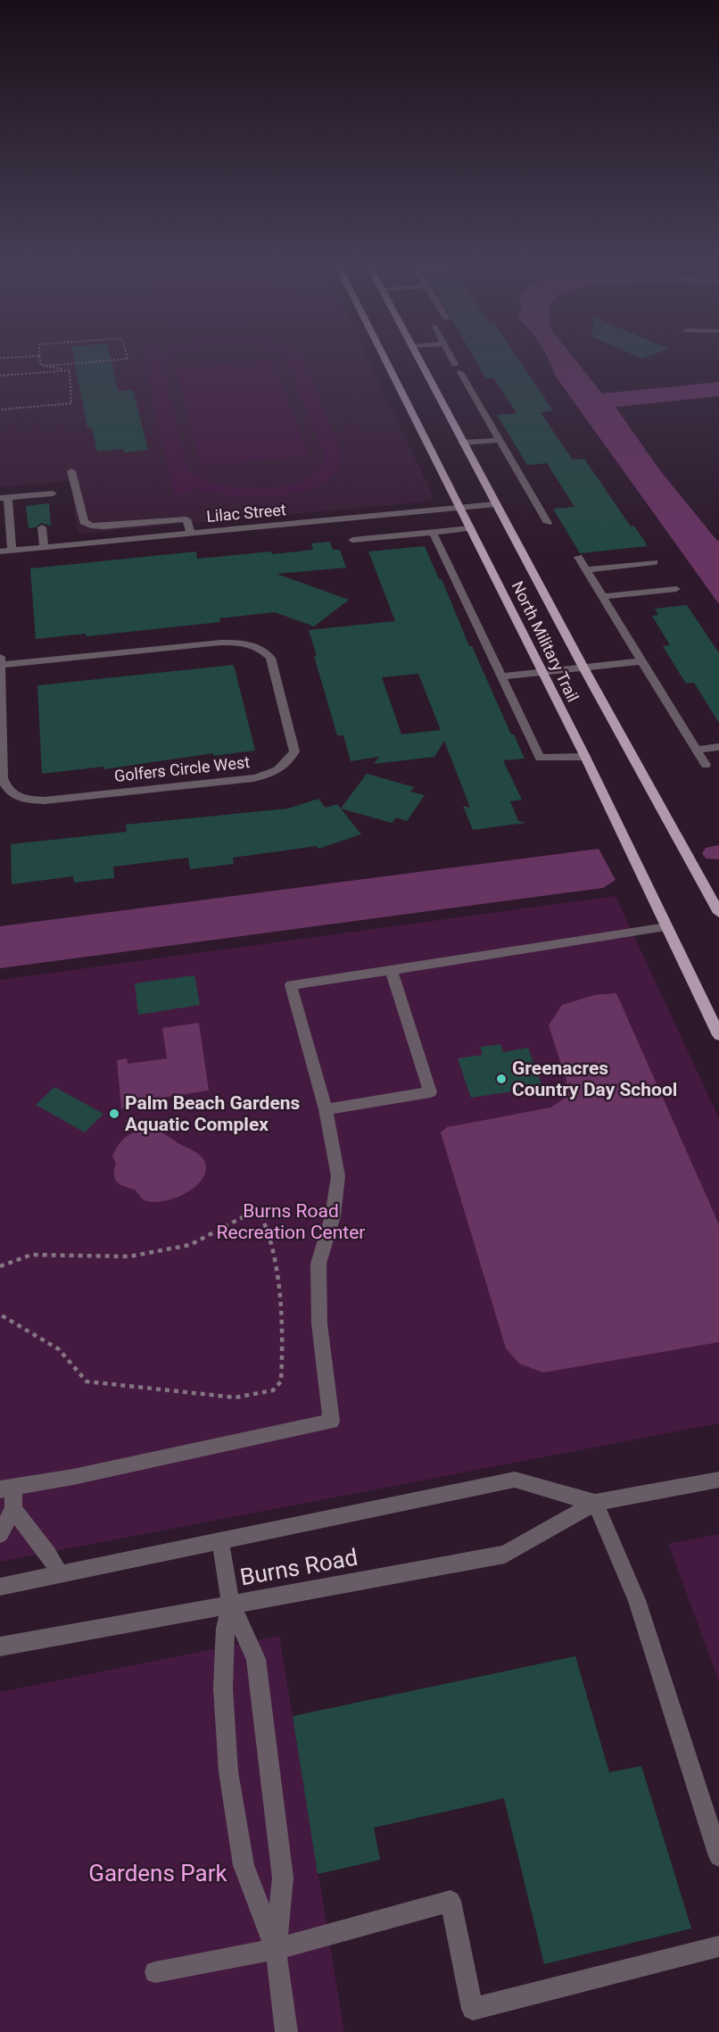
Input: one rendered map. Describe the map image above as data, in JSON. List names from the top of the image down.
{
  "streets": {
    "main road": ["North Military Trail"],
    "street": ["Lilac Street", "Golfers Circle West", "Burns Road"]
  },
  "crossings": [
    ["Lilac Street", "North Military Trail"]
  ],
  "parks": ["Burns Road Recreation Center", "Gardens Park"],
  "places": ["Greenacres Country Day School", "Palm Beach Gardens Aquatic Complex"]
}
